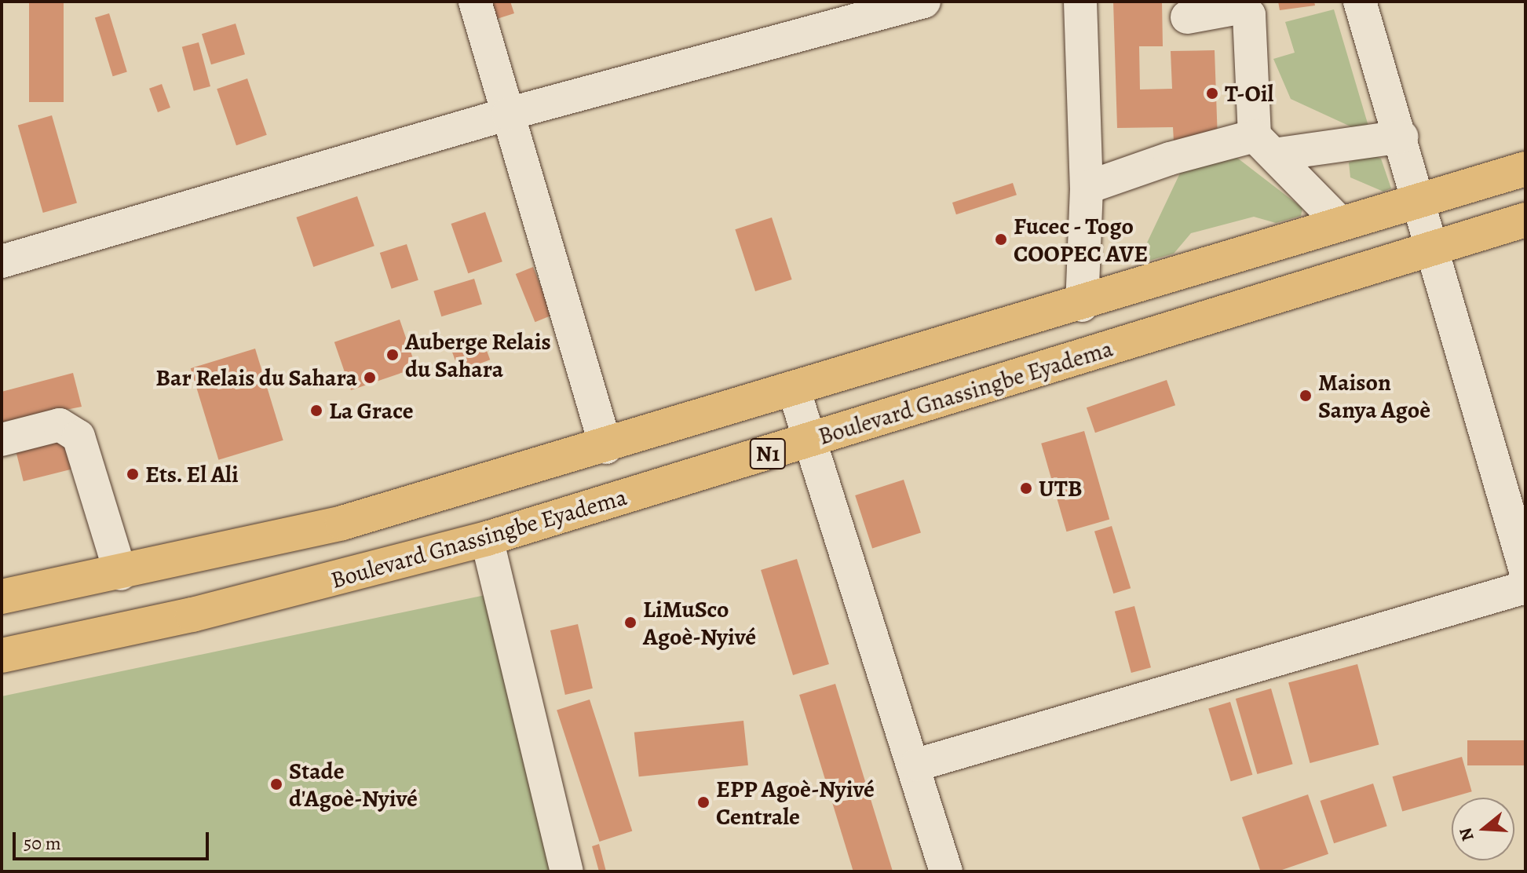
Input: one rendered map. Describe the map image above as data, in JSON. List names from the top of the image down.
{
  "streets": {
    "highway": ["Boulevard Gnassingbe Eyadema", "N1"]
  },
  "places": [
    "T-Oil",
    "Fucec - Togo COOPEC AVE",
    "Auberge Relais du Sahara",
    "Bar Relais du Sahara",
    "Maison Sanya Agoè",
    "La Grace",
    "Ets. El Ali",
    "UTB",
    "LiMuSco Agoè-Nyivé",
    "Stade d'Agoè-Nyivé",
    "EPP Agoè-Nyivé Centrale"
  ],
  "scale_bar": "50 m",
  "north": "left"
}
